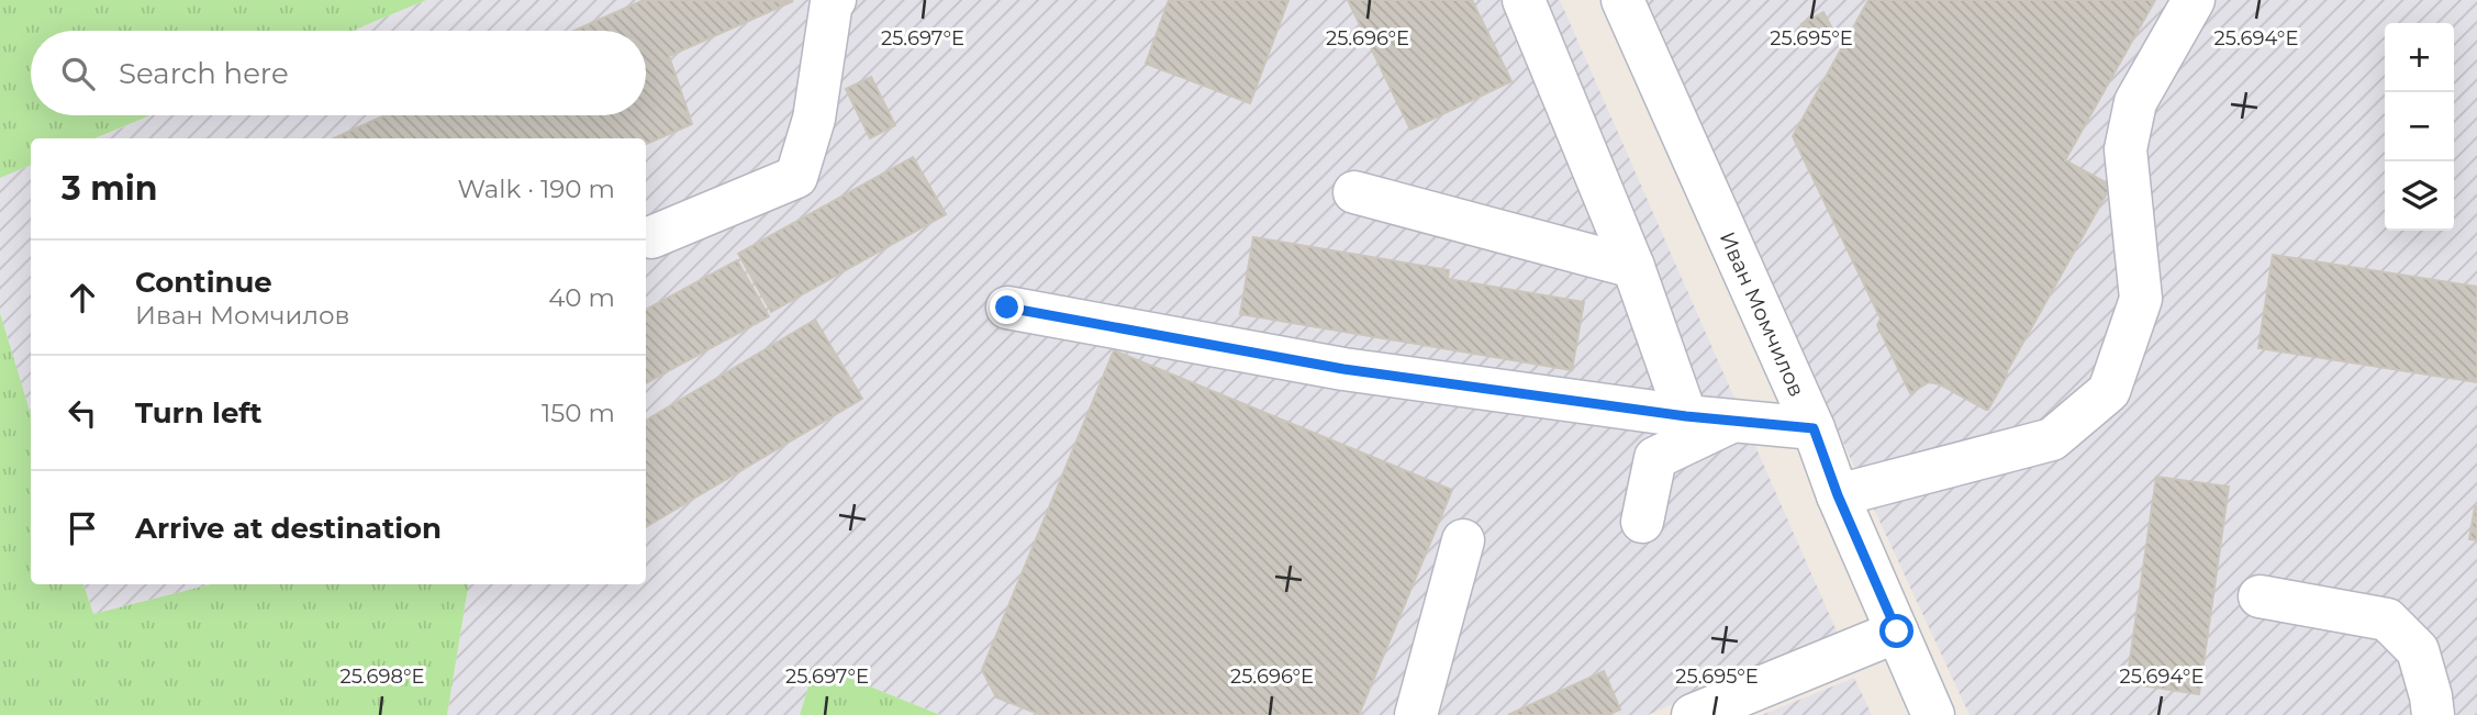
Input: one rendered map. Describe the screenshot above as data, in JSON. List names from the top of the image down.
{
  "streets": {
    "street": ["Иван Момчилов"]
  },
  "page": {
    "map_buttons": ["+", "−"],
    "search": "Search here",
    "heading": ["3 min", "Walk · 190 m"],
    "list": [
      ["Continue", "Иван Момчилов", "40 m"],
      ["Turn left", "150 m"],
      "Arrive at destination"
    ]
  },
  "coordinates": [
    "25.697°E",
    "25.696°E",
    "25.695°E",
    "25.694°E",
    "25.698°E"
  ]
}
